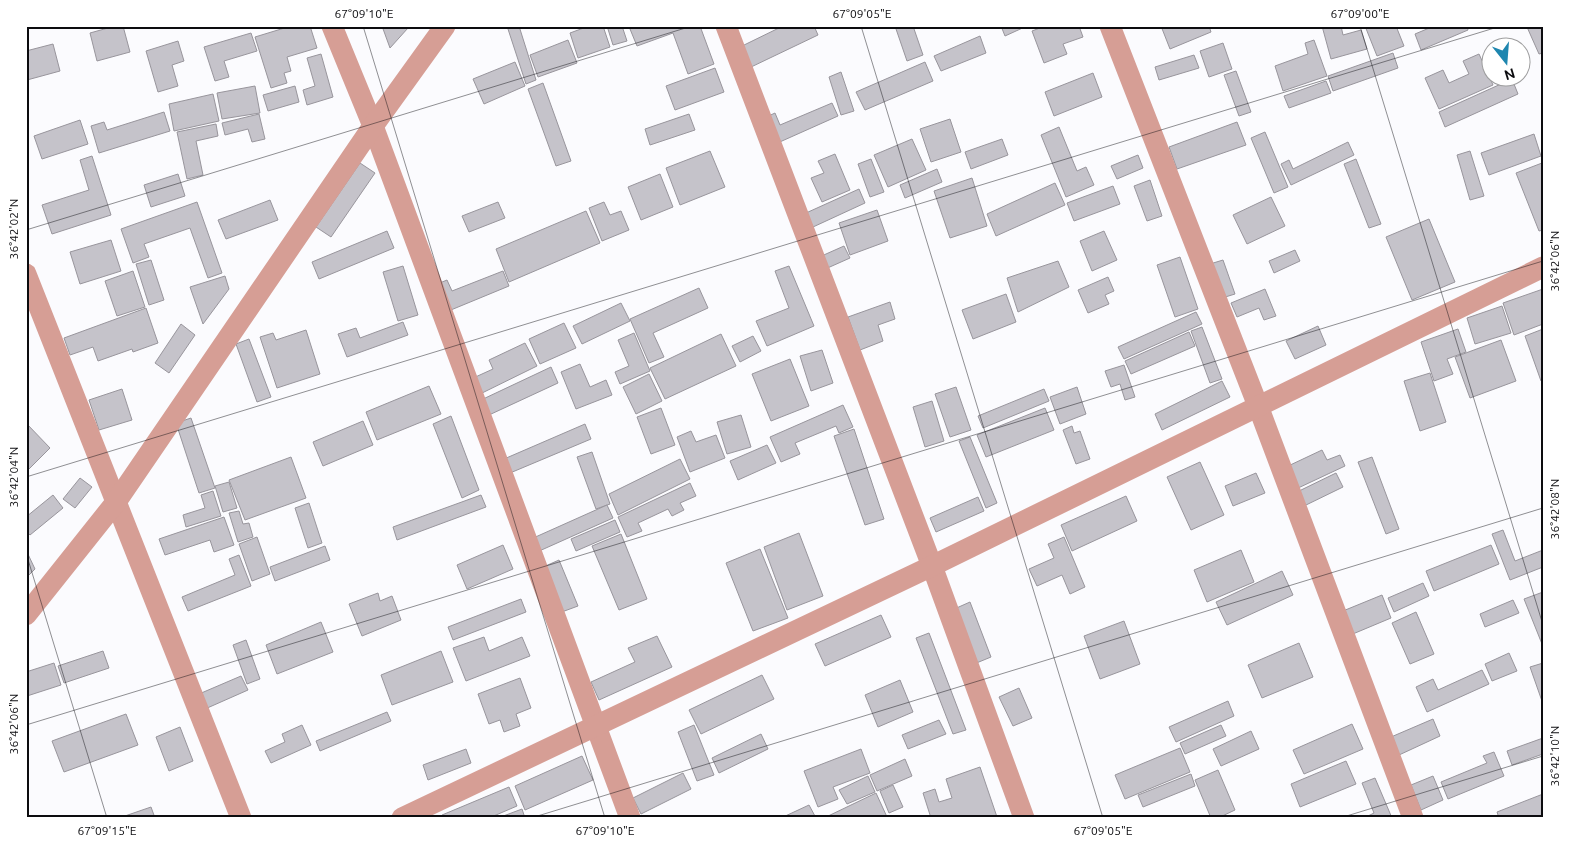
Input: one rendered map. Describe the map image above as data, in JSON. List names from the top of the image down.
{
  "north": "bottom",
  "coordinates": [
    "67°09'10\"E",
    "67°09'05\"E",
    "67°09'00\"E",
    "36°42'02\"N",
    "36°42'06\"N",
    "36°42'04\"N",
    "36°42'08\"N",
    "36°42'10\"N",
    "67°09'15\"E"
  ]
}
